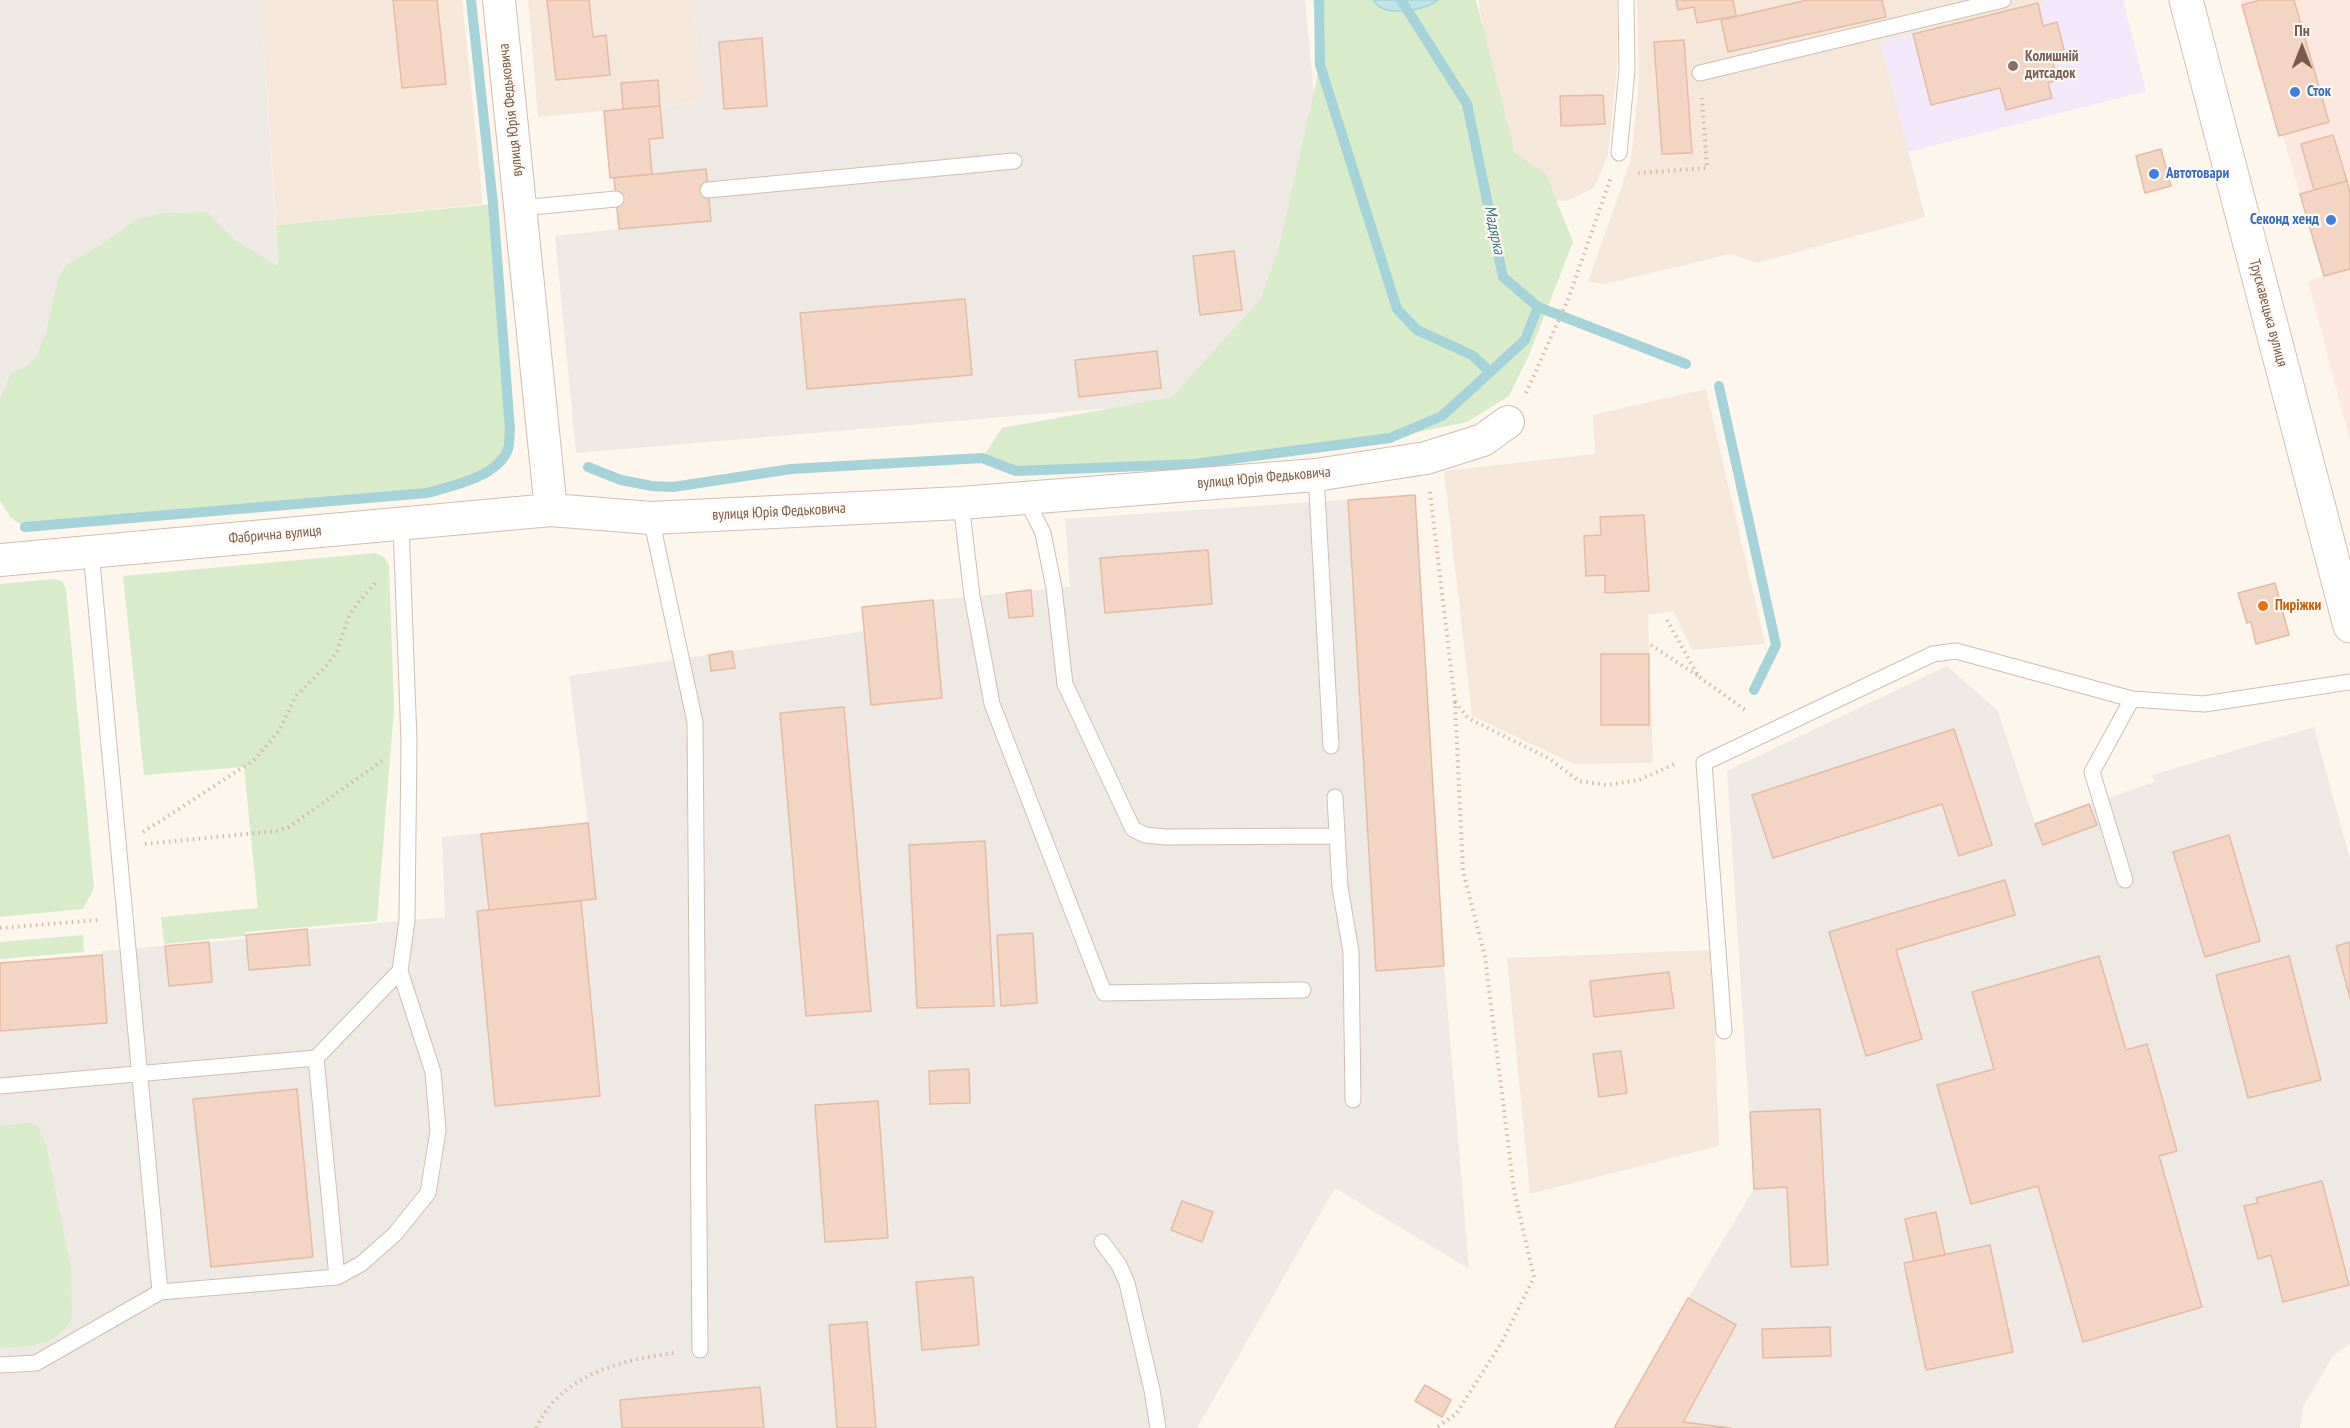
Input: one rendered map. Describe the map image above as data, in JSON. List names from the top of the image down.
{
  "streets": {
    "main road": ["Трускавецька вулиця"],
    "street": ["вулиця Юрія Федьковича", "Фабрична вулиця"]
  },
  "crossings": [
    ["вулиця Юрія Федьковича", "Фабрична вулиця"]
  ],
  "water": ["Мадярка"],
  "places": [
    "Колишній дитсадок",
    "Сток",
    "Автотовари",
    "Секонд хенд",
    "Пиріжки"
  ],
  "north": "top"
}
